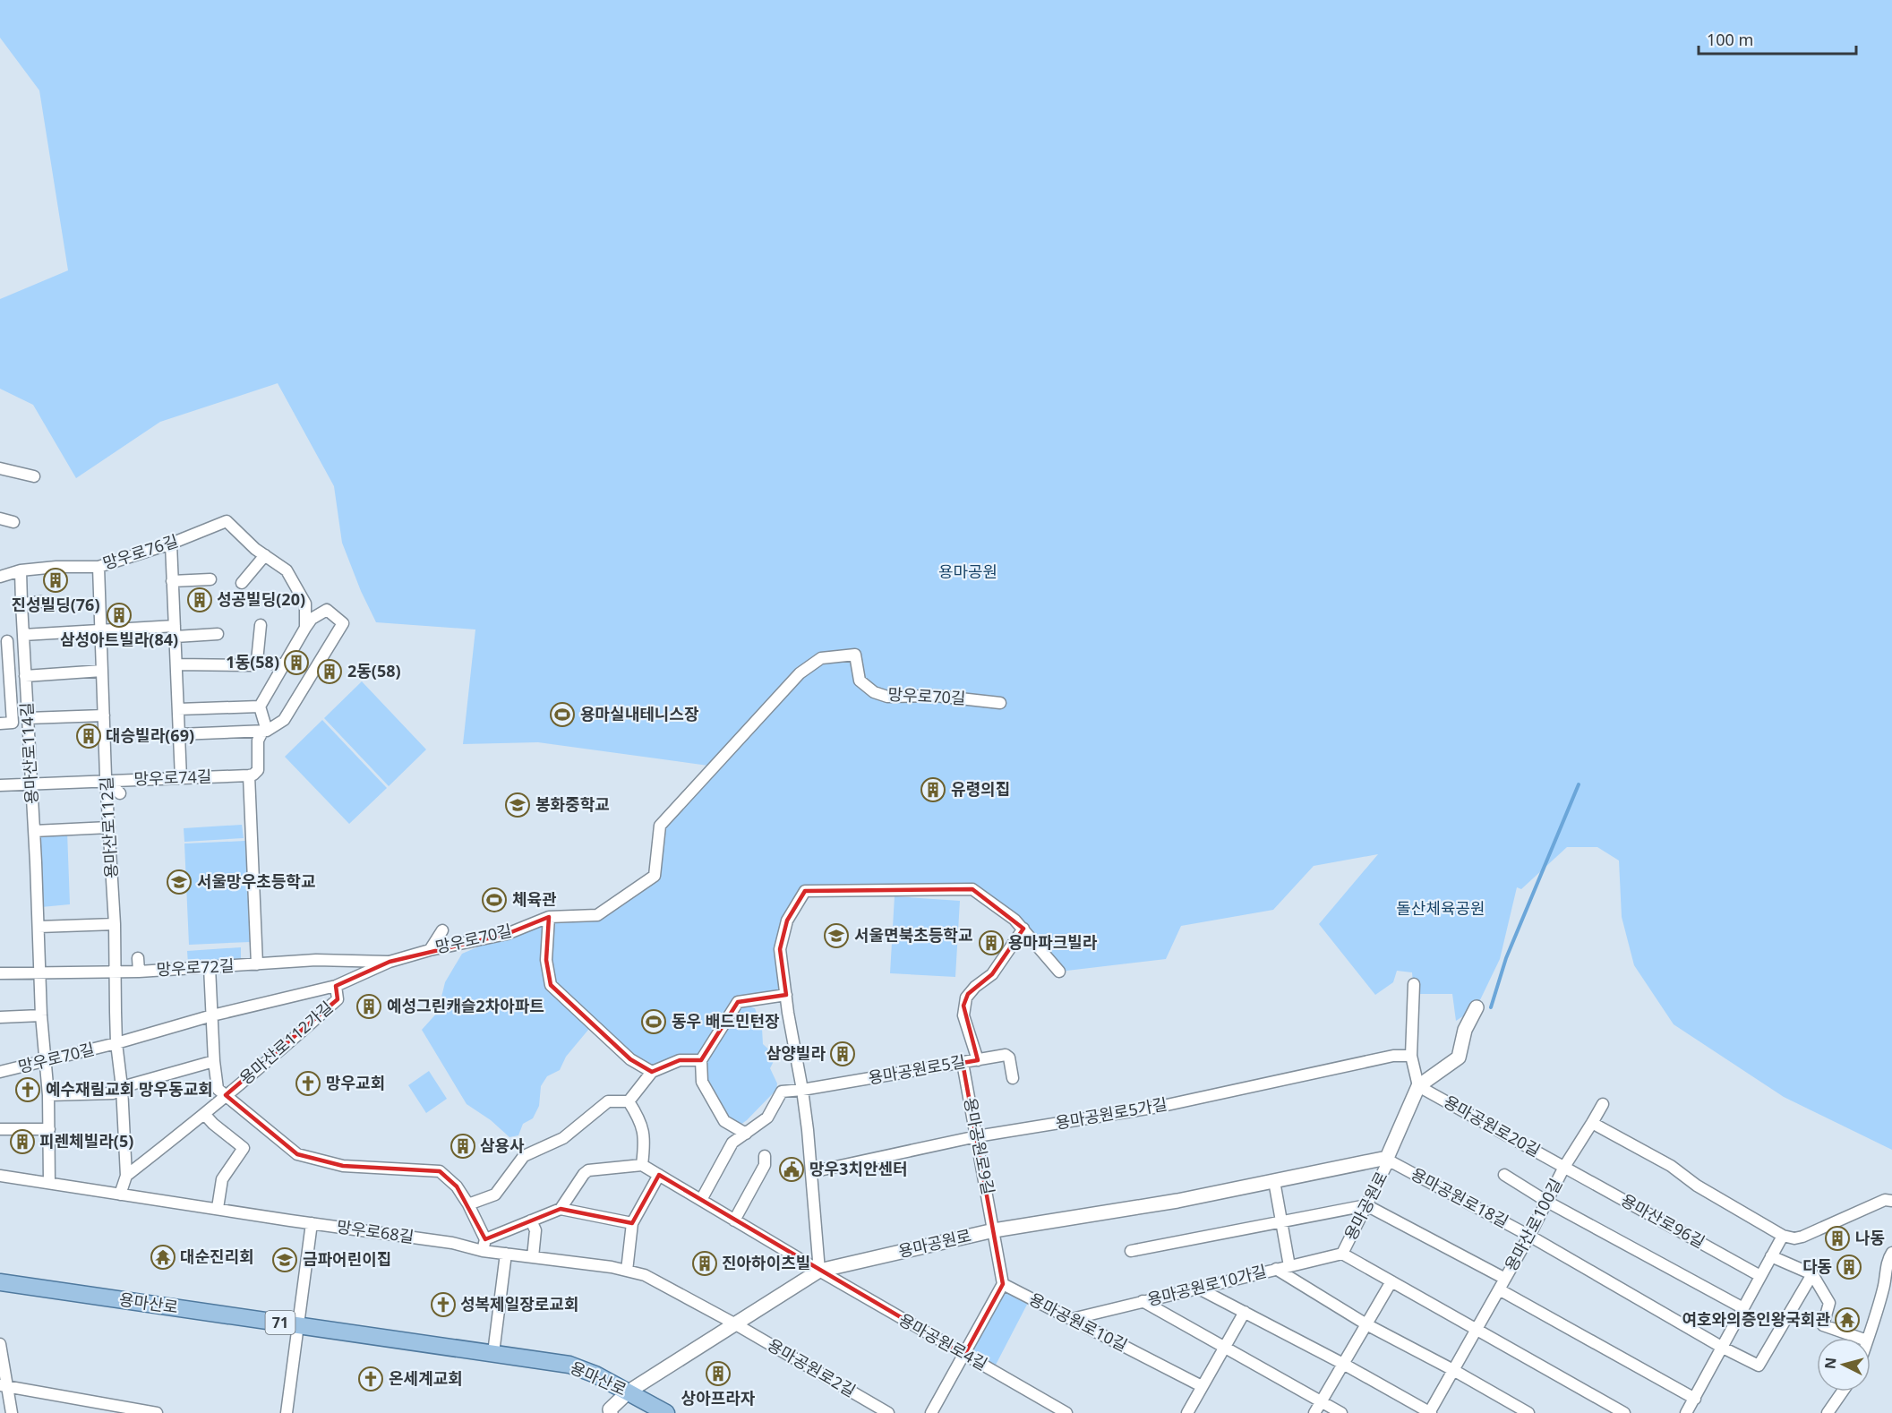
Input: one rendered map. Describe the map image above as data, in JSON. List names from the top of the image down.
{
  "streets": {
    "main road": ["용마산로", "71"],
    "street": [
      "망우로76길",
      "망우로70길",
      "용마산로114길",
      "망우로74길",
      "용마산로112길",
      "망우로72길",
      "용마산로112가길",
      "용마공원로5길",
      "용마공원로5가길",
      "용마공원로20길",
      "용마공원로9길",
      "용마공원로18길",
      "용마공원로",
      "용마산로96길",
      "용마산로100길",
      "망우로68길",
      "용마공원로10가길",
      "용마공원로10길",
      "용마공원로4길",
      "용마공원로2길"
    ]
  },
  "crossings": [
    ["망우로76길", "용마산로114길"],
    ["망우로76길", "용마산로112길"],
    ["망우로70길", "용마산로114길"],
    ["망우로70길", "용마산로112길"],
    ["망우로70길", "망우로72길"],
    ["망우로70길", "용마산로112가길"],
    ["용마산로114길", "망우로74길"],
    ["용마산로114길", "망우로72길"],
    ["용마산로114길", "망우로68길"],
    ["망우로74길", "용마산로112길"],
    ["용마산로112길", "망우로72길"],
    ["용마산로112길", "용마산로112가길"],
    ["용마산로112길", "망우로68길"],
    ["망우로72길", "용마산로112가길"],
    ["용마공원로5길", "용마공원로9길"],
    ["용마공원로5가길", "용마공원로9길"],
    ["용마공원로20길", "용마공원로"],
    ["용마공원로20길", "용마산로96길"],
    ["용마공원로20길", "용마산로100길"],
    ["용마공원로9길", "용마공원로"],
    ["용마공원로18길", "용마공원로"],
    ["용마공원로18길", "용마산로100길"],
    ["용마공원로", "망우로68길"],
    ["용마공원로", "용마공원로10가길"],
    ["용마공원로", "용마산로"],
    ["용마공원로", "용마공원로4길"],
    ["용마공원로", "용마공원로2길"],
    ["용마산로96길", "용마산로100길"],
    ["망우로68길", "용마공원로2길"],
    ["용마공원로10가길", "용마공원로10길"]
  ],
  "parks": ["용마공원", "돌산체육공원"],
  "places": {
    "building": [
      "진성빌딩(76)",
      "성공빌딩(20)",
      "삼성아트빌라(84)",
      "1동(58)",
      "2동(58)",
      "대승빌라(69)",
      "유령의집",
      "용마파크빌라",
      "예성그린캐슬2차아파트",
      "삼양빌라",
      "피렌체빌라(5)",
      "삼용사",
      "나동",
      "진아하이츠빌",
      "다동",
      "상아프라자"
    ],
    "sports": ["용마실내테니스장", "체육관", "동우 배드민턴장"],
    "school or university": [
      "봉화중학교",
      "서울망우초등학교",
      "서울면북초등학교",
      "금파어린이집"
    ],
    "church": [
      "망우교회",
      "예수재림교회 망우동교회",
      "성복제일장로교회",
      "온세계교회"
    ],
    "public building": ["망우3치안센터"],
    "temple": ["대순진리회", "여호와의증인왕국회관"]
  },
  "scale_bar": "100 m",
  "north": "left"
}
